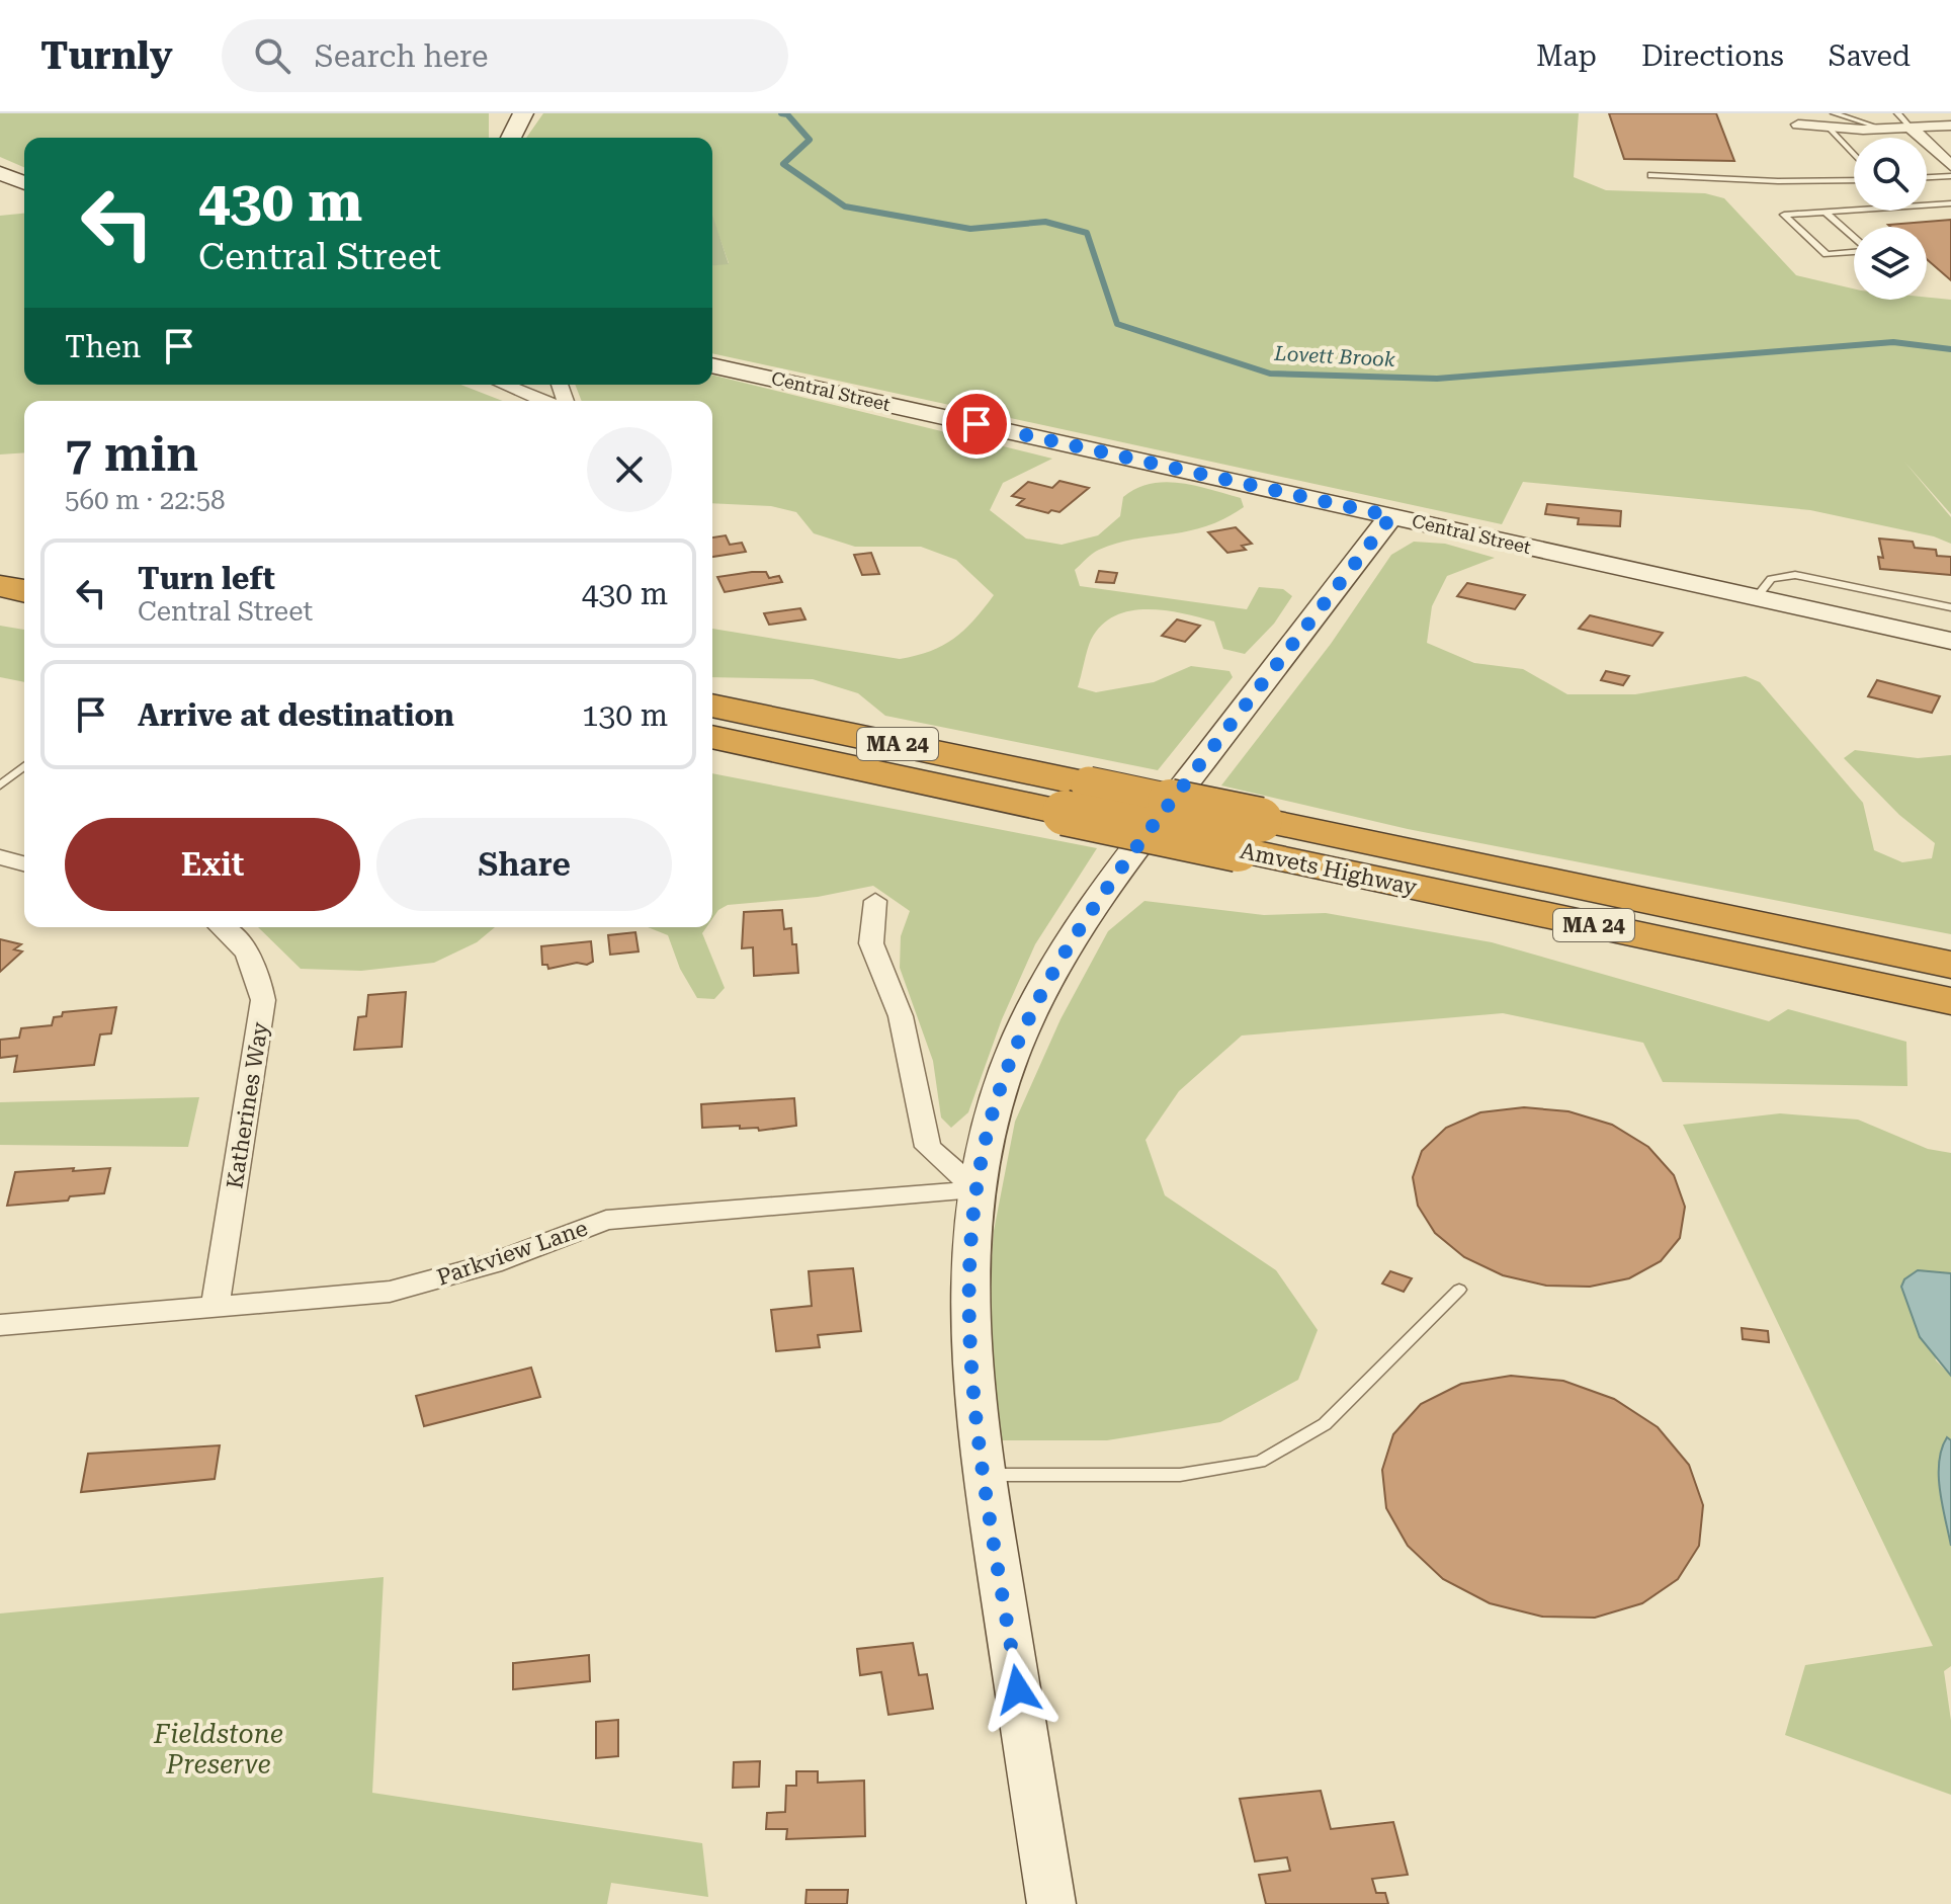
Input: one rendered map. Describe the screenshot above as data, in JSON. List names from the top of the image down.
{
  "streets": {
    "highway": ["MA 24", "Amvets Highway"],
    "street": ["Central Street", "Katherines Way", "Parkview Lane"]
  },
  "crossings": [
    ["Katherines Way", "Parkview Lane"]
  ],
  "water": ["Lovett Brook"],
  "parks": ["Fieldstone Preserve"],
  "page": {
    "header": "Turnly",
    "search": "Search here",
    "nav": ["Map", "Directions", "Saved"],
    "turn": ["430 m", "Central Street"],
    "then": "Then",
    "heading": ["7 min", "560 m · 22:58"],
    "list": [
      {
        "name": "Turn left",
        "note": "Central Street",
        "value": "430 m"
      },
      {
        "name": "Arrive at destination",
        "value": "130 m"
      }
    ],
    "buttons": ["Exit", "Share"]
  }
}
